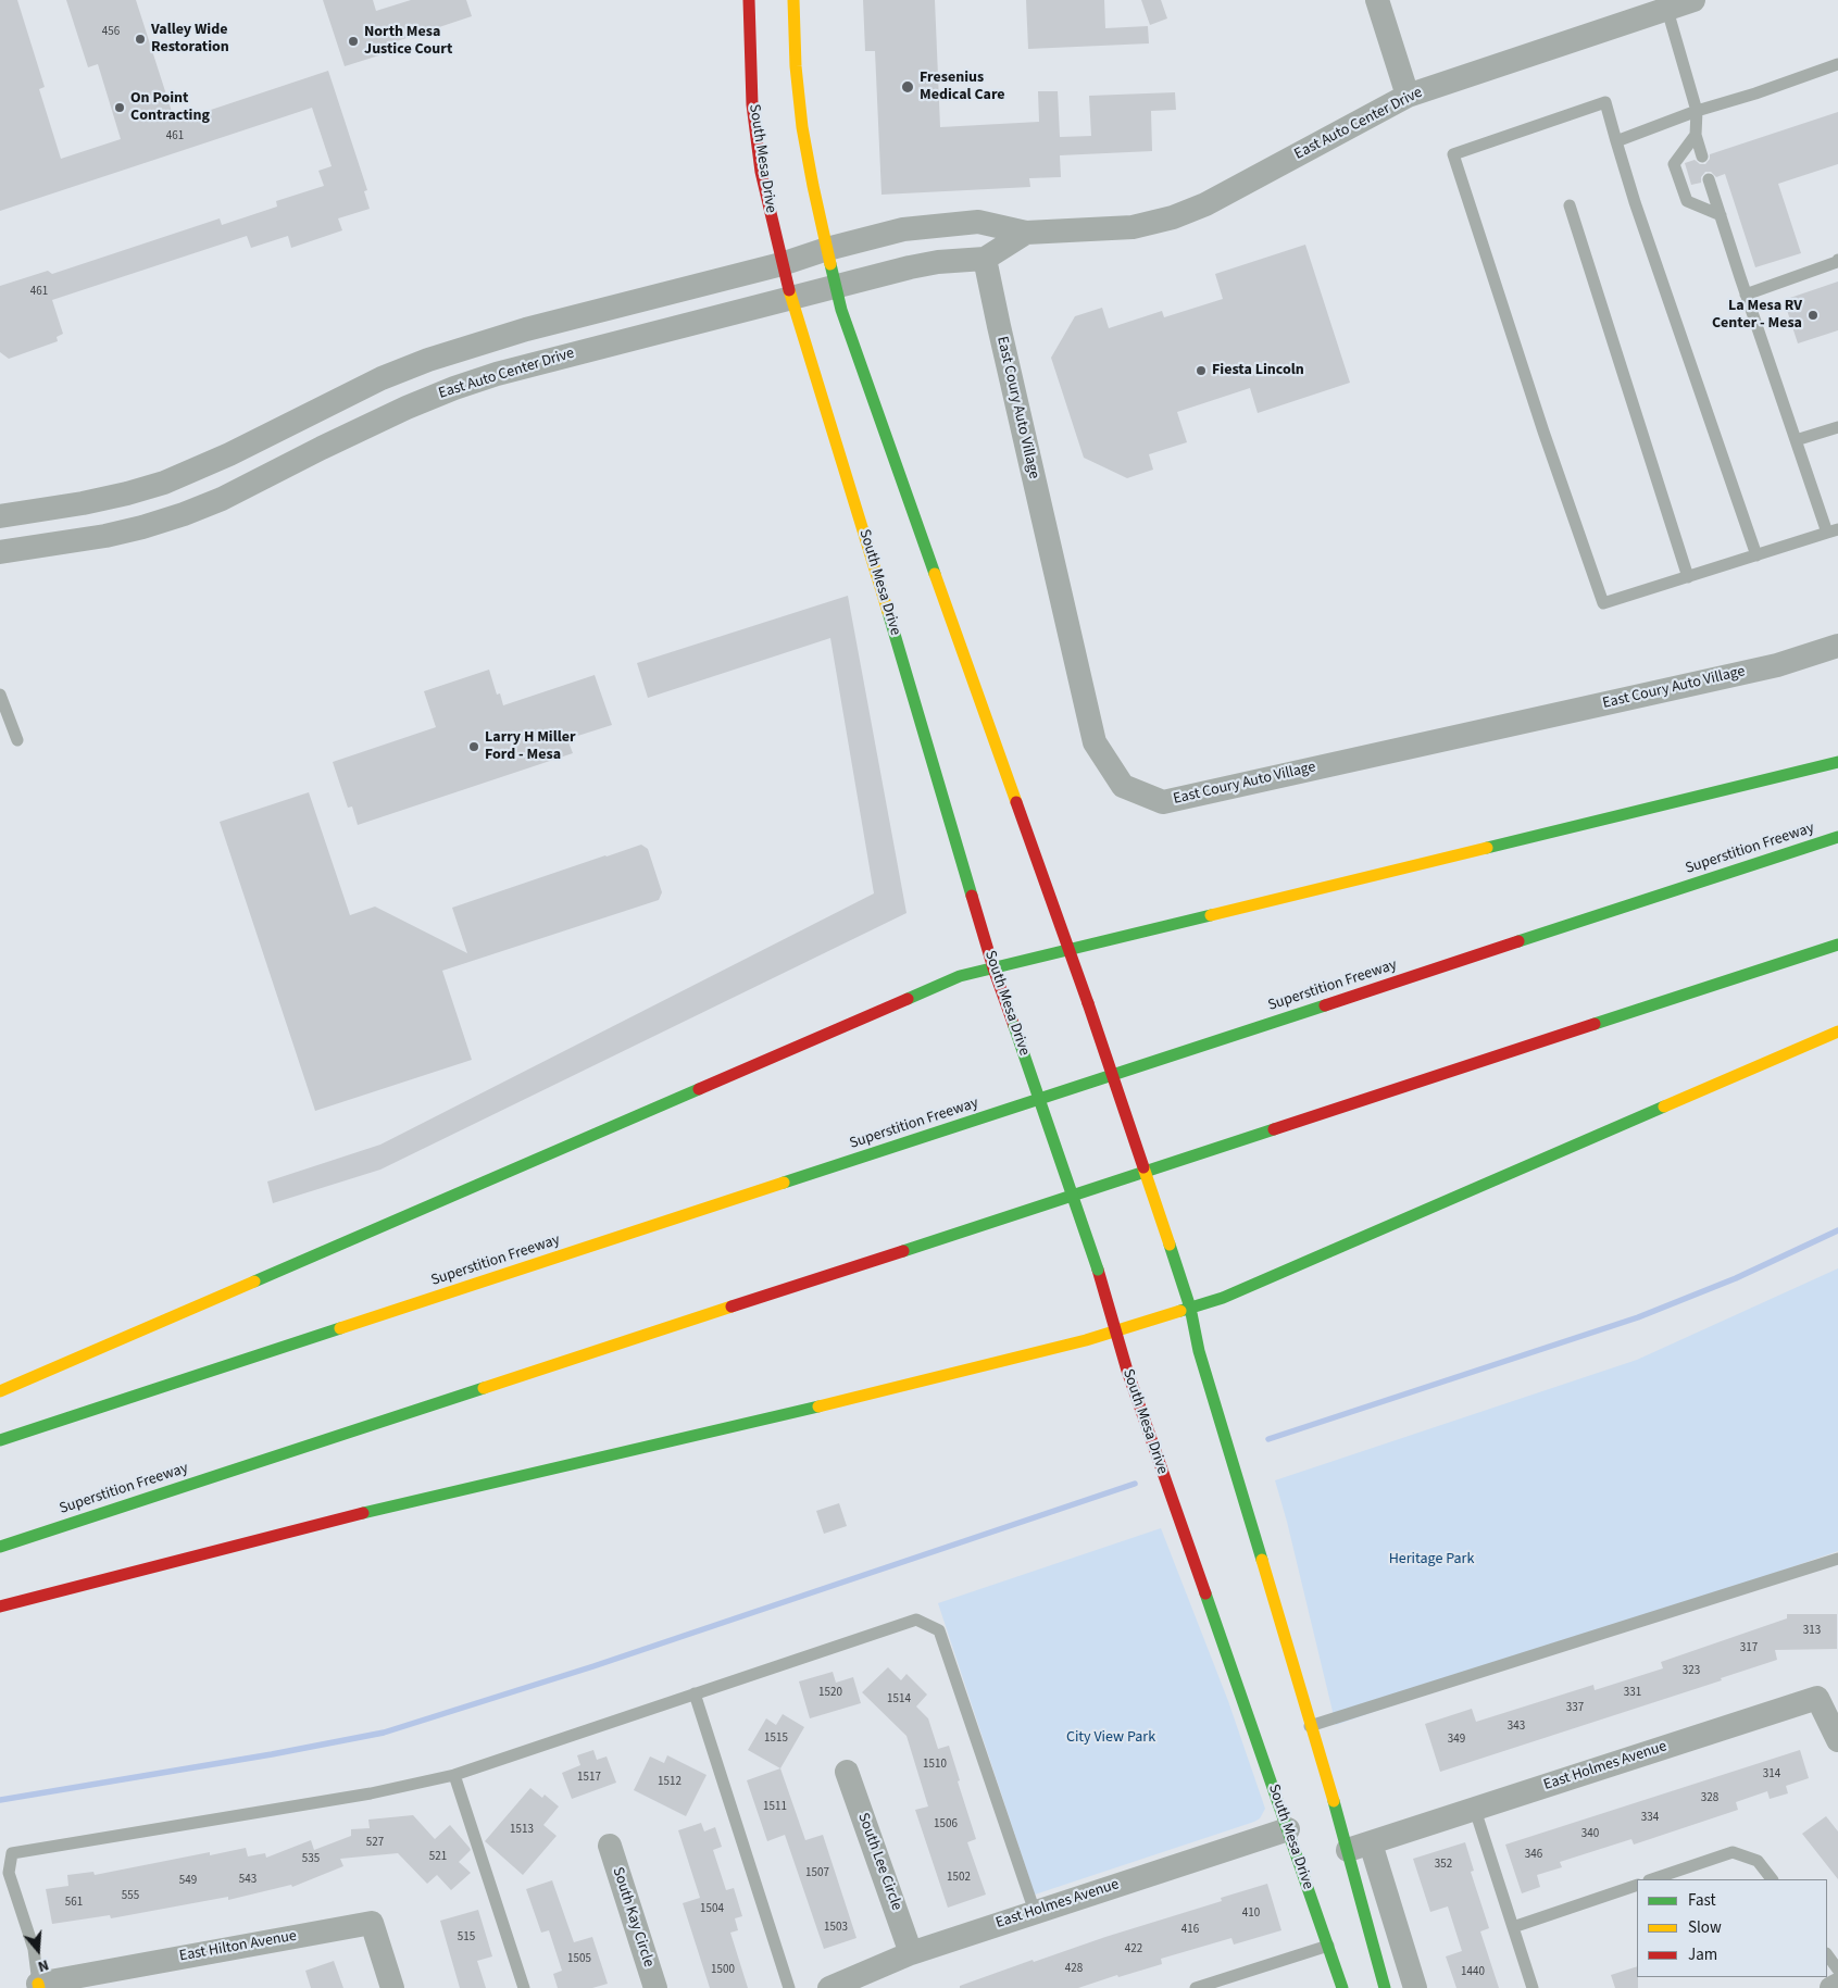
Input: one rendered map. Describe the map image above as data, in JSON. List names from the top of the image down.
{
  "streets": {
    "main road": ["South Mesa Drive", "Superstition Freeway"],
    "street": [
      "East Auto Center Drive",
      "East Coury Auto Village",
      "East Holmes Avenue",
      "South Lee Circle",
      "South Kay Circle",
      "East Hilton Avenue"
    ]
  },
  "crossings": [
    ["East Auto Center Drive", "South Mesa Drive"],
    ["East Auto Center Drive", "East Coury Auto Village"],
    ["South Mesa Drive", "East Holmes Avenue"],
    ["East Holmes Avenue", "South Lee Circle"]
  ],
  "parks": ["Heritage Park", "City View Park"],
  "places": [
    "Valley Wide Restoration",
    "North Mesa Justice Court",
    "Fresenius Medical Care",
    "On Point Contracting",
    "La Mesa RV Center - Mesa",
    "Fiesta Lincoln",
    "Larry H Miller Ford - Mesa"
  ],
  "house_numbers": [
    "456",
    "461",
    "461",
    "313",
    "317",
    "323",
    "1520",
    "331",
    "1514",
    "337",
    "343",
    "1515",
    "349",
    "1510",
    "314",
    "1517",
    "1512",
    "328",
    "1511",
    "334",
    "1506",
    "1513",
    "340",
    "527",
    "346",
    "521",
    "535",
    "352",
    "1507",
    "1502",
    "543",
    "549",
    "555",
    "561",
    "1504",
    "410",
    "1503",
    "416",
    "515",
    "422",
    "1505",
    "428",
    "1500",
    "1440"
  ],
  "legend": ["Fast", "Slow", "Jam"],
  "north": "bottom"
}
